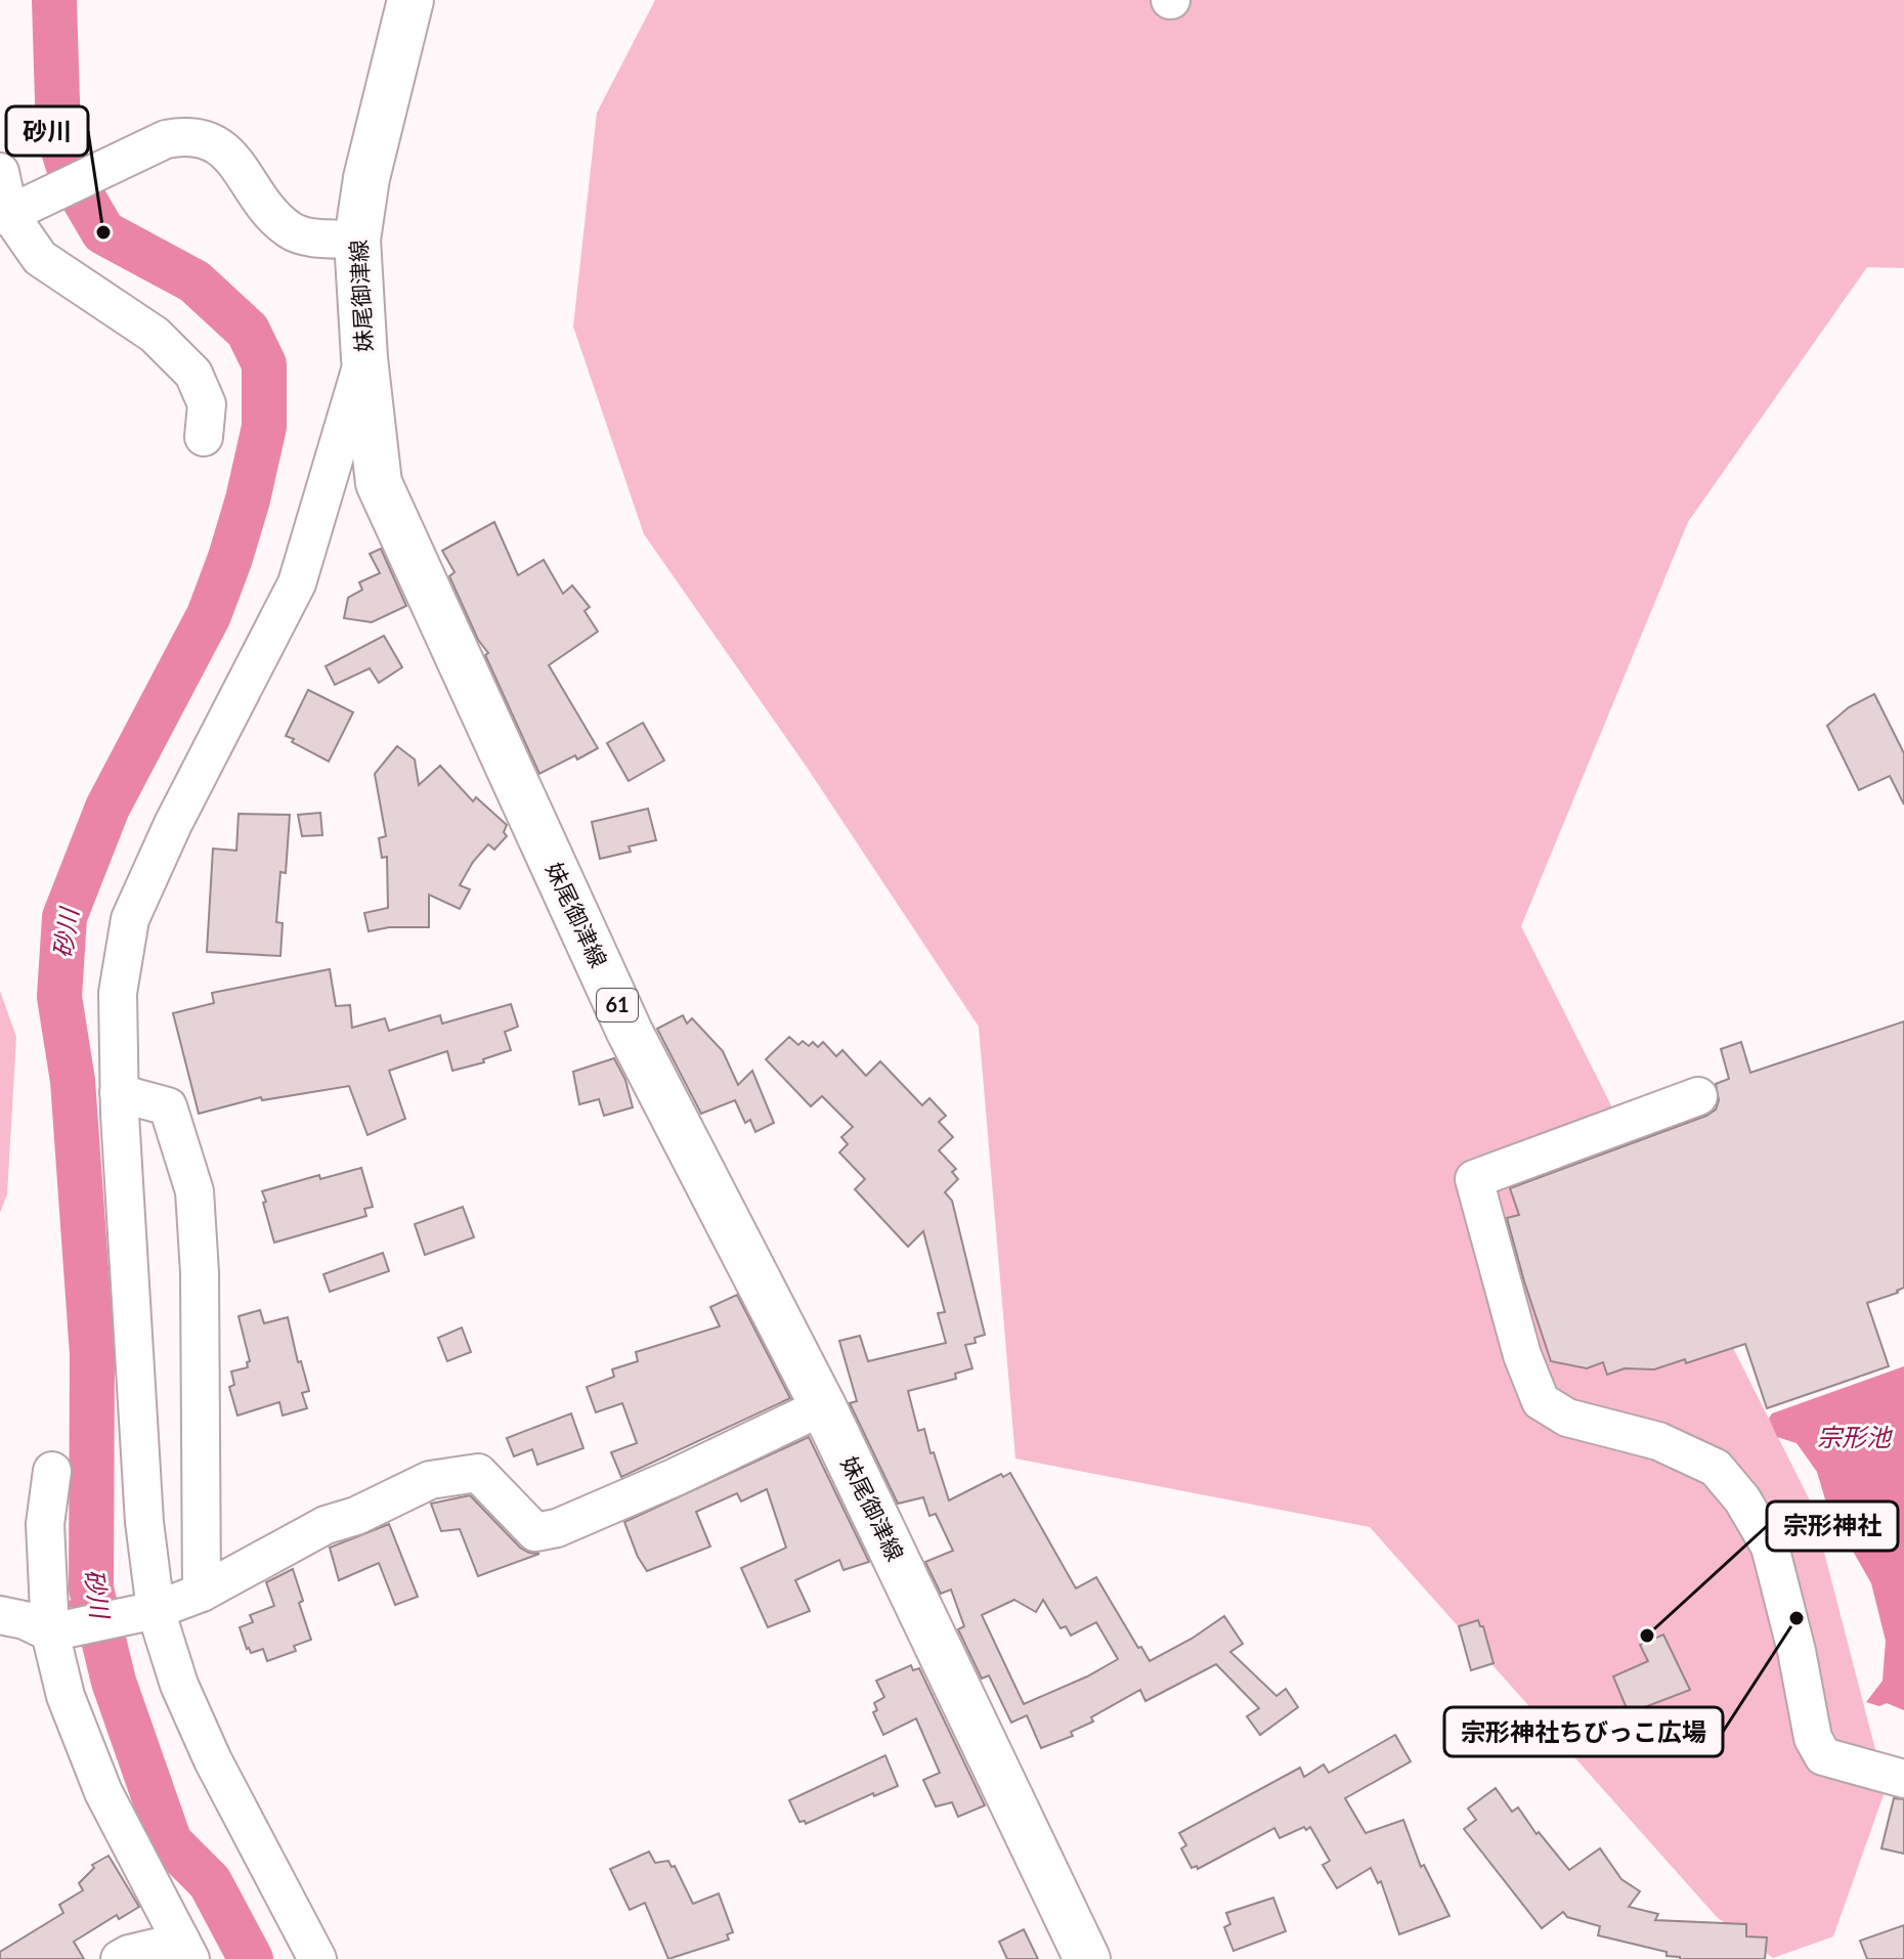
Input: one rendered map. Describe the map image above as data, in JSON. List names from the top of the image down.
{
  "streets": {
    "main road": ["妹尾御津線", "61"]
  },
  "water": ["砂川", "宗形池"],
  "places": ["砂川", "宗形神社ちびっこ広場", "宗形神社"]
}
